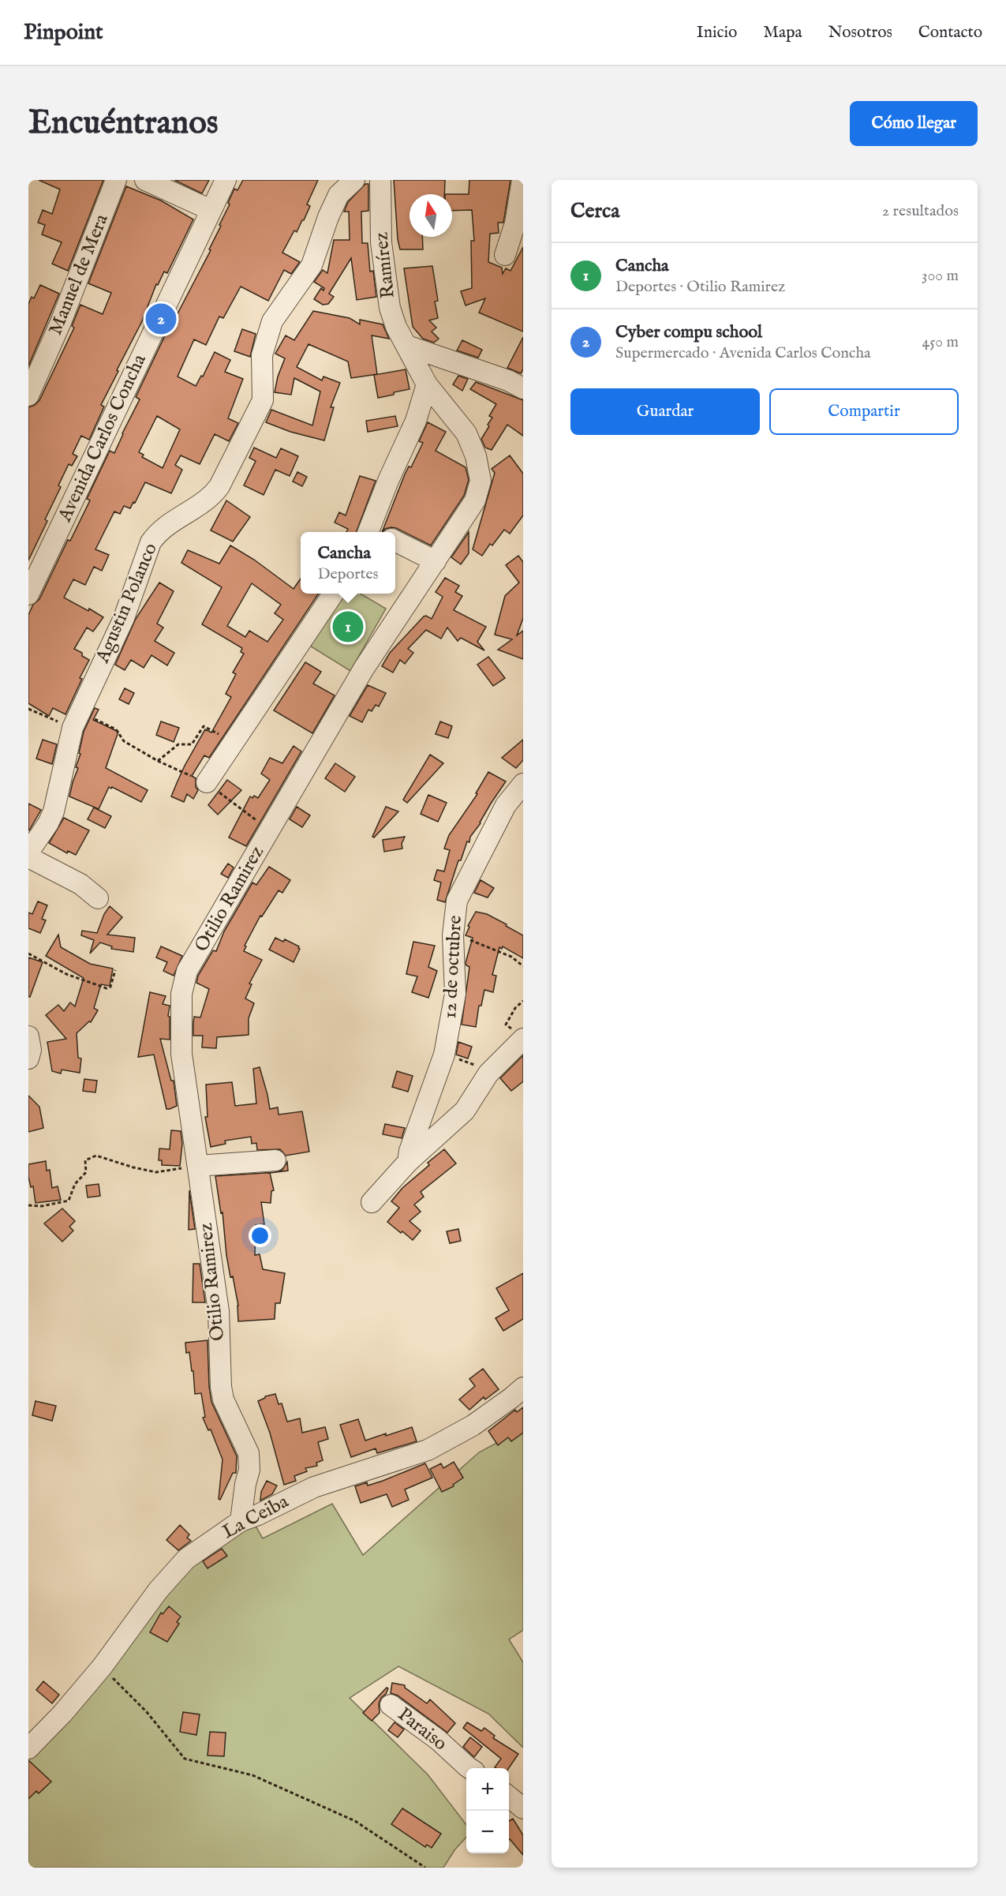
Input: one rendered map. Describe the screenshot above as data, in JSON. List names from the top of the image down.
{
  "streets": {
    "street": [
      "Ramírez",
      "Manuel de Mera",
      "Avenida Carlos Concha",
      "Agustin Polanco",
      "Otilio Ramirez",
      "12 de octubre",
      "La Ceiba",
      "Paraiso"
    ]
  },
  "crossings": [
    ["Ramírez", "Otilio Ramirez"],
    ["Otilio Ramirez", "La Ceiba"]
  ],
  "north": "top",
  "page": {
    "header": "Pinpoint",
    "nav": [
      "Inicio",
      "Mapa",
      "Nosotros",
      "Contacto"
    ],
    "buttons": [
      "Cómo llegar",
      ["Guardar", "Compartir"]
    ],
    "title": "Encuéntranos",
    "heading": ["Cerca", "2 resultados"],
    "list": [
      {
        "mark": "1",
        "name": "Cancha",
        "note": "Deportes · Otilio Ramirez",
        "value": "300 m"
      },
      {
        "mark": "2",
        "name": "Cyber compu school",
        "note": "Supermercado · Avenida Carlos Concha",
        "value": "450 m"
      }
    ],
    "pins": ["2", "1"],
    "popup": ["Cancha", "Deportes"],
    "map_buttons": ["+", "−"]
  }
}
